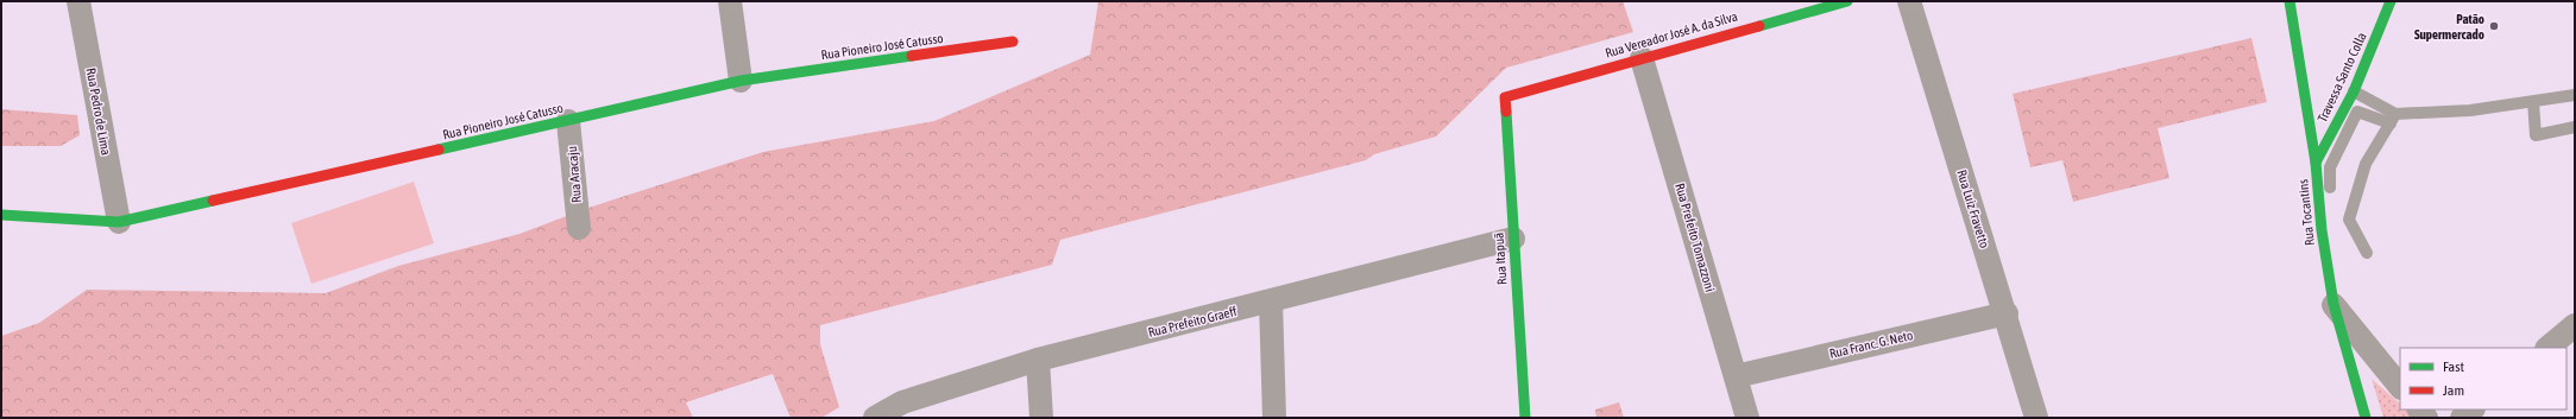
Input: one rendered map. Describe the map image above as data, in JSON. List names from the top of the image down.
{
  "streets": {
    "street": [
      "Rua Vereador José A. da Silva",
      "Rua Pioneiro José Catusso",
      "Travessa Santo Colla",
      "Rua Pedro de Lima",
      "Rua Aracaju",
      "Rua Luiz Fravetto",
      "Rua Tocantins",
      "Rua Prefeito Tomazzoni",
      "Rua Itapuã",
      "Rua Prefeito Graeff",
      "Rua Franc. G. Neto"
    ]
  },
  "crossings": [
    ["Rua Vereador José A. da Silva", "Rua Prefeito Tomazzoni"],
    ["Rua Vereador José A. da Silva", "Rua Itapuã"],
    ["Rua Pioneiro José Catusso", "Rua Pedro de Lima"],
    ["Rua Pioneiro José Catusso", "Rua Aracaju"],
    ["Travessa Santo Colla", "Rua Tocantins"],
    ["Rua Luiz Fravetto", "Rua Franc. G. Neto"],
    ["Rua Prefeito Tomazzoni", "Rua Franc. G. Neto"],
    ["Rua Itapuã", "Rua Prefeito Graeff"]
  ],
  "places": ["Patão Supermercado"],
  "legend": ["Fast", "Jam"]
}
